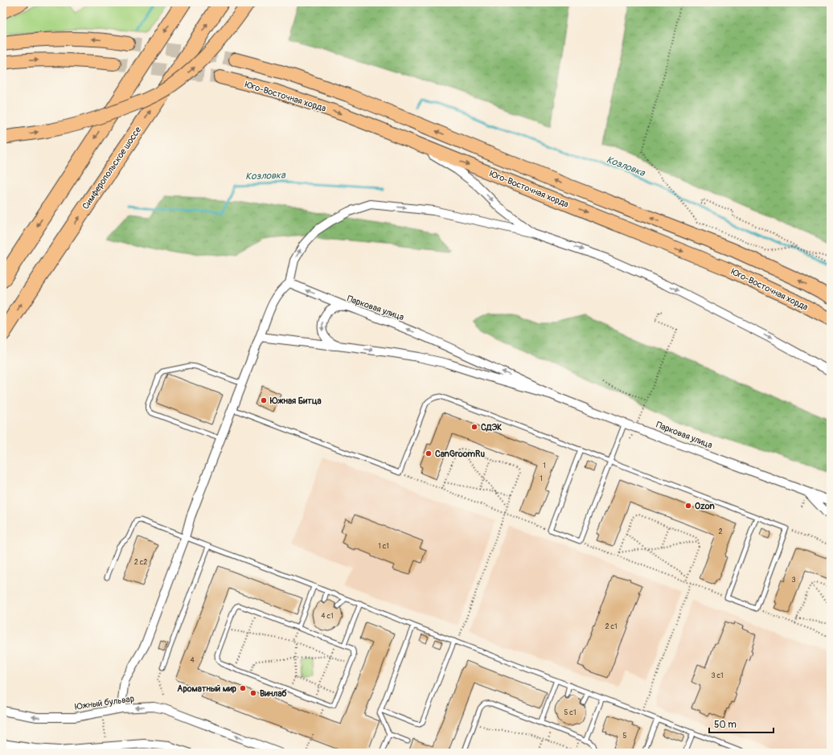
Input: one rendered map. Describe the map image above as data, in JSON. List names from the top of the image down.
{
  "streets": {
    "highway": ["Симферопольское шоссе"],
    "main road": ["Юго-Восточная хорда"],
    "street": ["Парковая улица", "Южный бульвар"]
  },
  "water": ["Козловка"],
  "places": [
    "Южная Битца",
    "СДЭК",
    "CanGroomRu",
    "Ozon",
    "Ароматный мир",
    "Винлаб"
  ],
  "house_numbers": [
    "1",
    "1",
    "2",
    "1 с1",
    "2 с2",
    "3",
    "4 с1",
    "2 с1",
    "4",
    "3 с1",
    "5 c1",
    "5"
  ],
  "scale_bar": "50 m"
}
